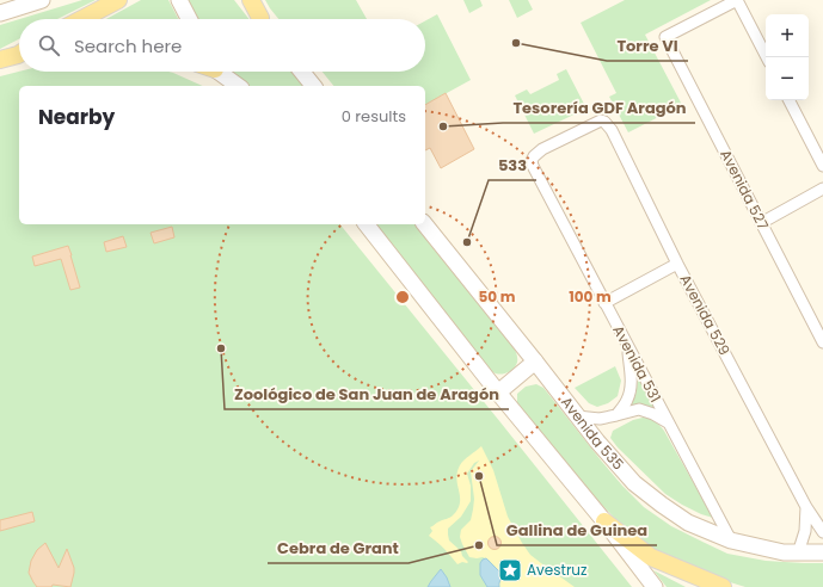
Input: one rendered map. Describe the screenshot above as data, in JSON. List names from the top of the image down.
{
  "streets": {
    "street": [
      "Avenida 527",
      "Avenida 529",
      "Avenida 531",
      "Avenida 535"
    ]
  },
  "crossings": [
    ["Avenida 529", "Avenida 531"],
    ["Avenida 531", "Avenida 535"]
  ],
  "places": {
    "other": [
      "Torre VI",
      "Tesorería GDF Aragón",
      "533",
      "Zoológico de San Juan de Aragón",
      "Gallina de Guinea",
      "Cebra de Grant"
    ],
    "place": ["Avestruz"]
  },
  "page": {
    "map_buttons": ["+", "−"],
    "search": "Search here",
    "heading": ["Nearby", "0 results"]
  },
  "rings": ["50 m", "100 m"]
}
